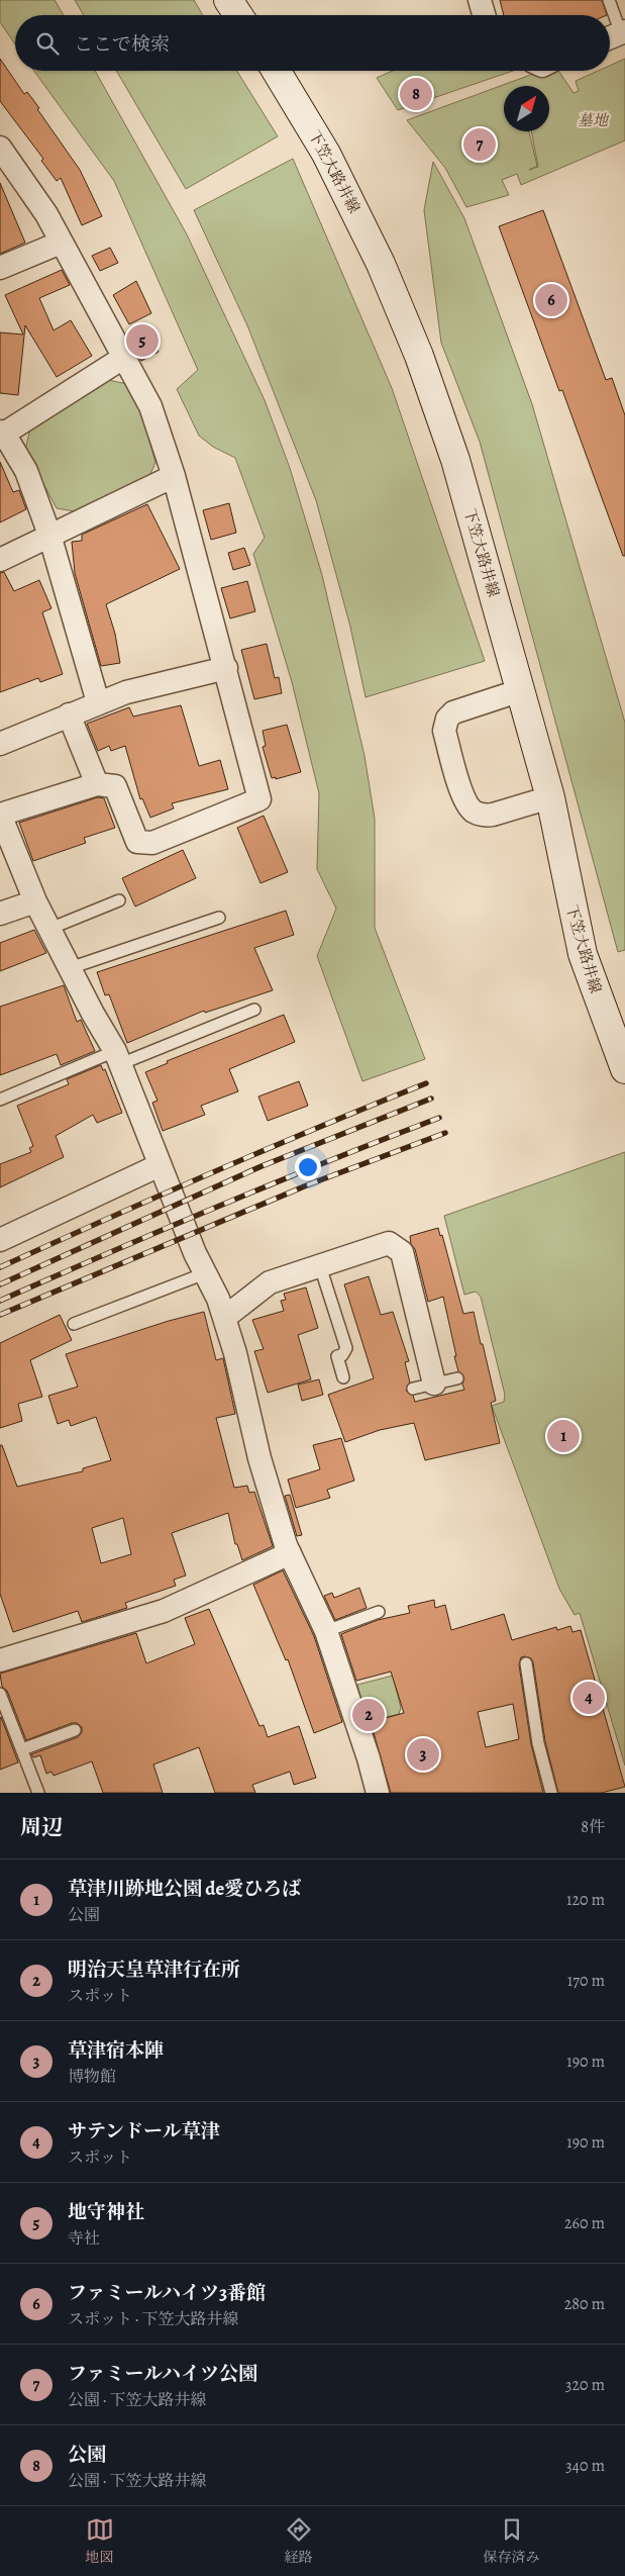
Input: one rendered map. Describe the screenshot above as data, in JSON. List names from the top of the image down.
{
  "streets": {
    "main road": ["下笠大路井線"]
  },
  "parks": ["墓地"],
  "north": "top right",
  "page": {
    "search": "ここで検索",
    "pins": [
      "8",
      "7",
      "6",
      "5",
      "1",
      "4",
      "2",
      "3"
    ],
    "heading": ["周辺", "8件"],
    "list": [
      {
        "mark": "1",
        "name": "草津川跡地公園 de愛ひろば",
        "note": "公園",
        "value": "120 m"
      },
      {
        "mark": "2",
        "name": "明治天皇草津行在所",
        "note": "スポット",
        "value": "170 m"
      },
      {
        "mark": "3",
        "name": "草津宿本陣",
        "note": "博物館",
        "value": "190 m"
      },
      {
        "mark": "4",
        "name": "サテンドール草津",
        "note": "スポット",
        "value": "190 m"
      },
      {
        "mark": "5",
        "name": "地守神社",
        "note": "寺社",
        "value": "260 m"
      },
      {
        "mark": "6",
        "name": "ファミールハイツ3番館",
        "note": "スポット · 下笠大路井線",
        "value": "280 m"
      },
      {
        "mark": "7",
        "name": "ファミールハイツ公園",
        "note": "公園 · 下笠大路井線",
        "value": "320 m"
      },
      {
        "mark": "8",
        "name": "公園",
        "note": "公園 · 下笠大路井線",
        "value": "340 m"
      }
    ],
    "nav": ["地図", "経路", "保存済み"]
  }
}
